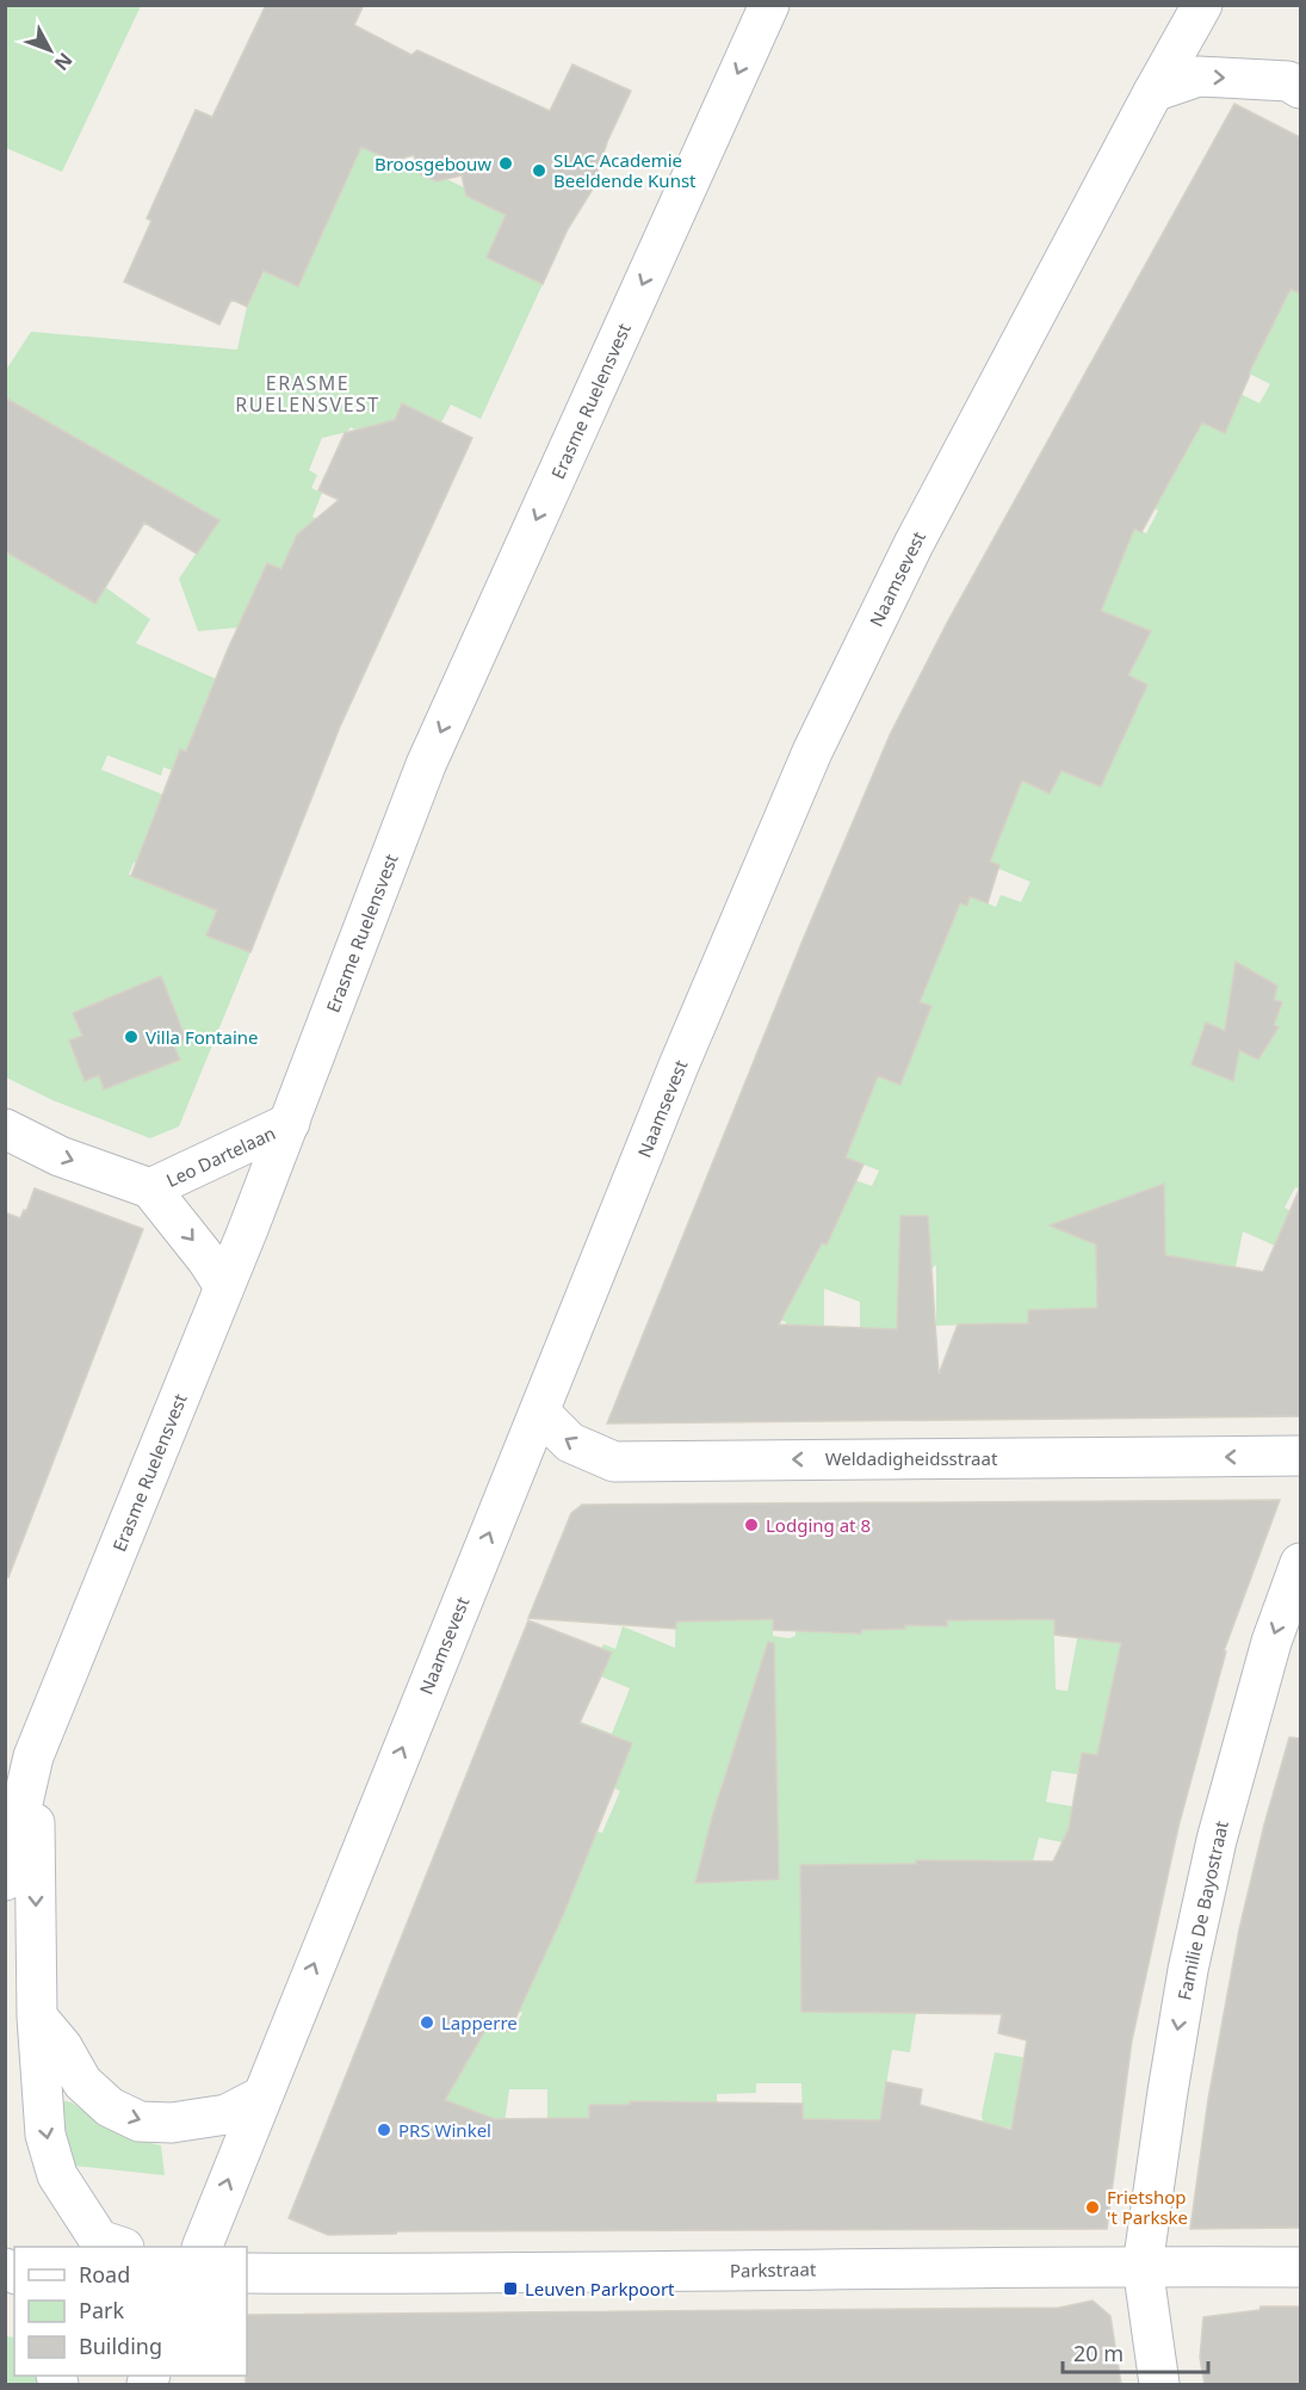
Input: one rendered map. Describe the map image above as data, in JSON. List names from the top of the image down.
{
  "streets": {
    "main road": [
      "Erasme Ruelensvest",
      "Naamsevest",
      "Leo Dartelaan",
      "Weldadigheidsstraat",
      "Familie De Bayostraat",
      "Parkstraat"
    ]
  },
  "crossings": [
    ["Erasme Ruelensvest", "Leo Dartelaan"],
    ["Naamsevest", "Weldadigheidsstraat"],
    ["Familie De Bayostraat", "Parkstraat"]
  ],
  "one_way": [
    "Erasme Ruelensvest",
    "Naamsevest",
    "Leo Dartelaan",
    "Weldadigheidsstraat",
    "Familie De Bayostraat"
  ],
  "districts": ["ERASME RUELENSVEST"],
  "places": {
    "other": [
      "Broosgebouw",
      "SLAC Academie Beeldende Kunst",
      "Villa Fontaine",
      "Lodging at 8",
      "Lapperre",
      "PRS Winkel",
      "Frietshop 't Parkske"
    ],
    "transit": ["Leuven Parkpoort"]
  },
  "legend": ["Road", "Park", "Building"],
  "scale_bar": "20 m",
  "north": "bottom right"
}
